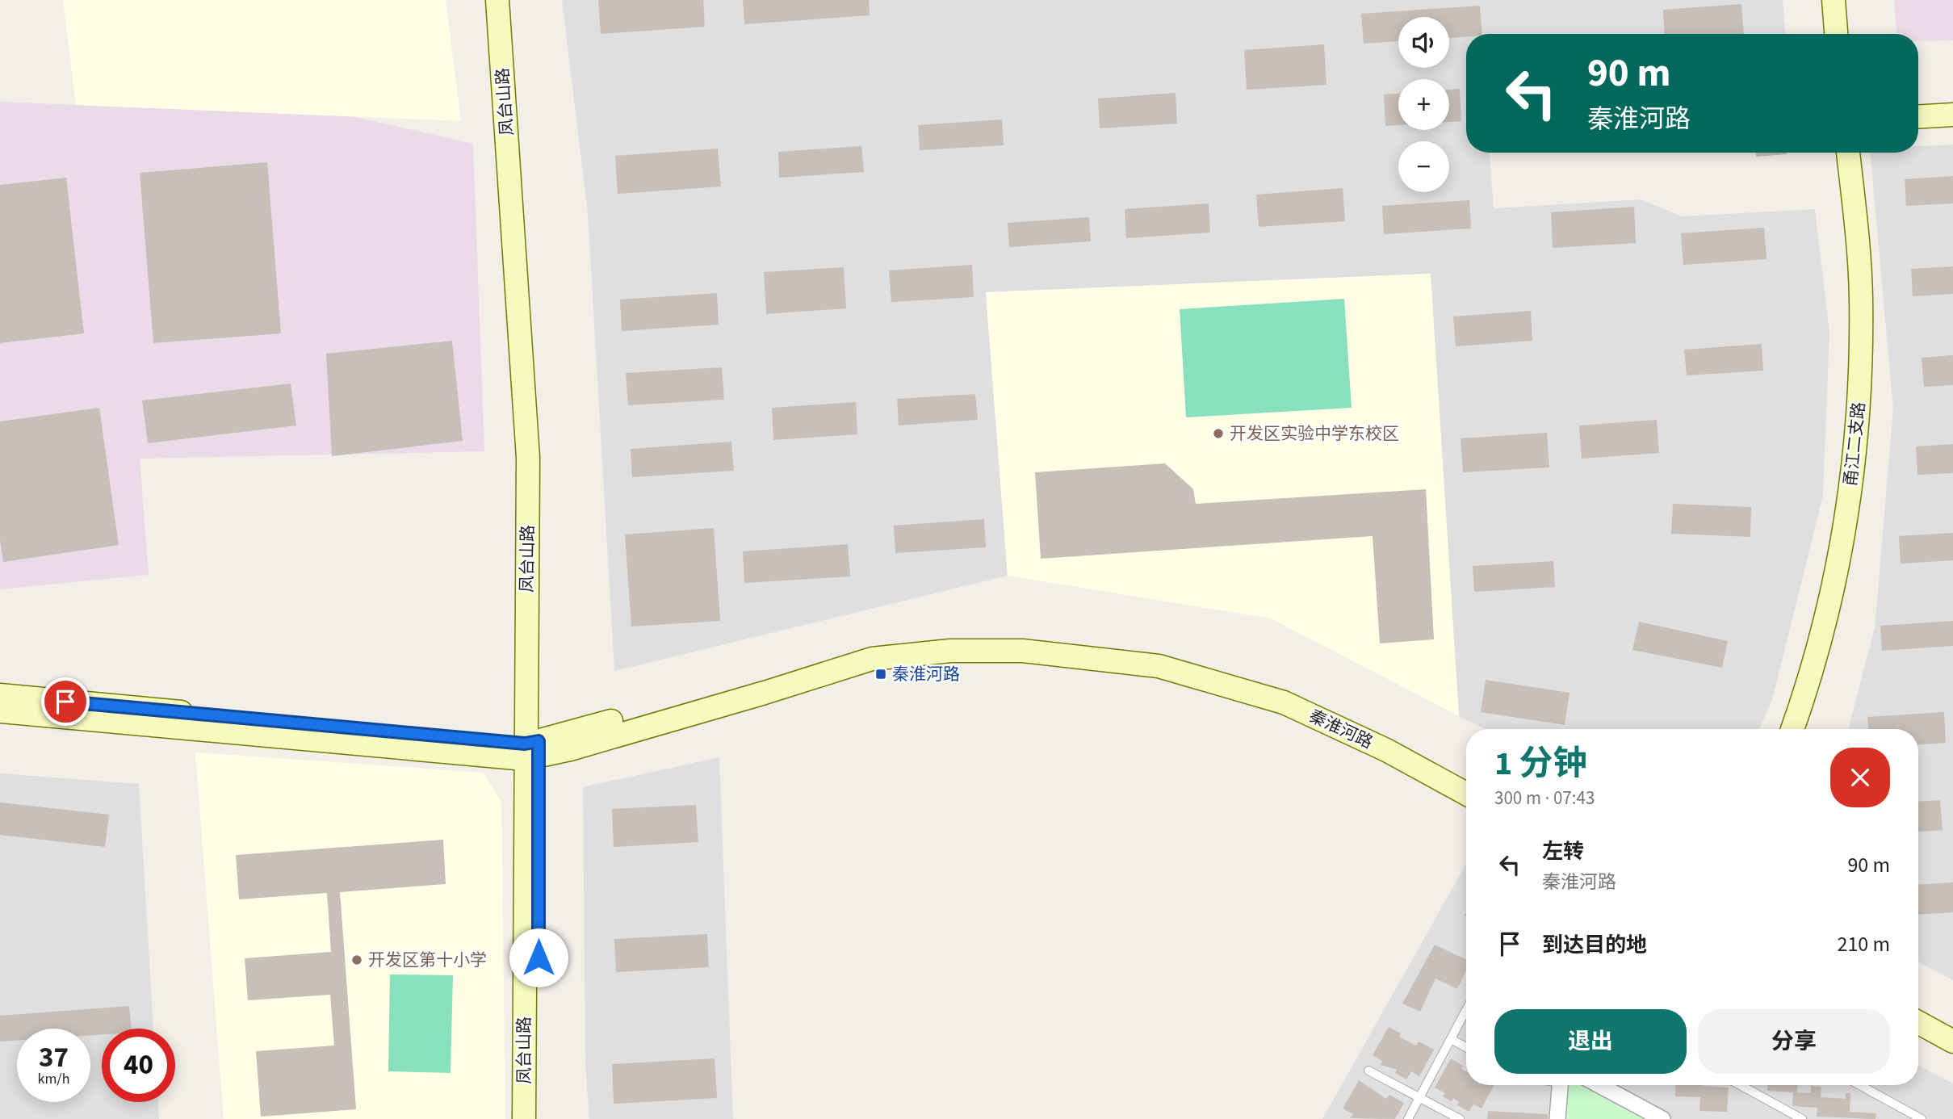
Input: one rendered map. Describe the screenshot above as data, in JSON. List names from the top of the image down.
{
  "streets": {
    "main road": ["凤台山路", "甬江二支路", "秦淮河路"]
  },
  "crossings": [
    ["凤台山路", "秦淮河路"]
  ],
  "places": {
    "other": ["开发区实验中学东校区", "开发区第十小学"],
    "transit": ["秦淮河路"]
  },
  "page": {
    "map_buttons": ["+", "−"],
    "turn": ["90 m", "秦淮河路"],
    "heading": ["1 分钟", "300 m · 07:43"],
    "list": [
      {
        "name": "左转",
        "note": "秦淮河路",
        "value": "90 m"
      },
      {
        "name": "到达目的地",
        "value": "210 m"
      }
    ],
    "buttons": ["退出", "分享"],
    "speed": "37 km/h",
    "limit": "40"
  }
}
